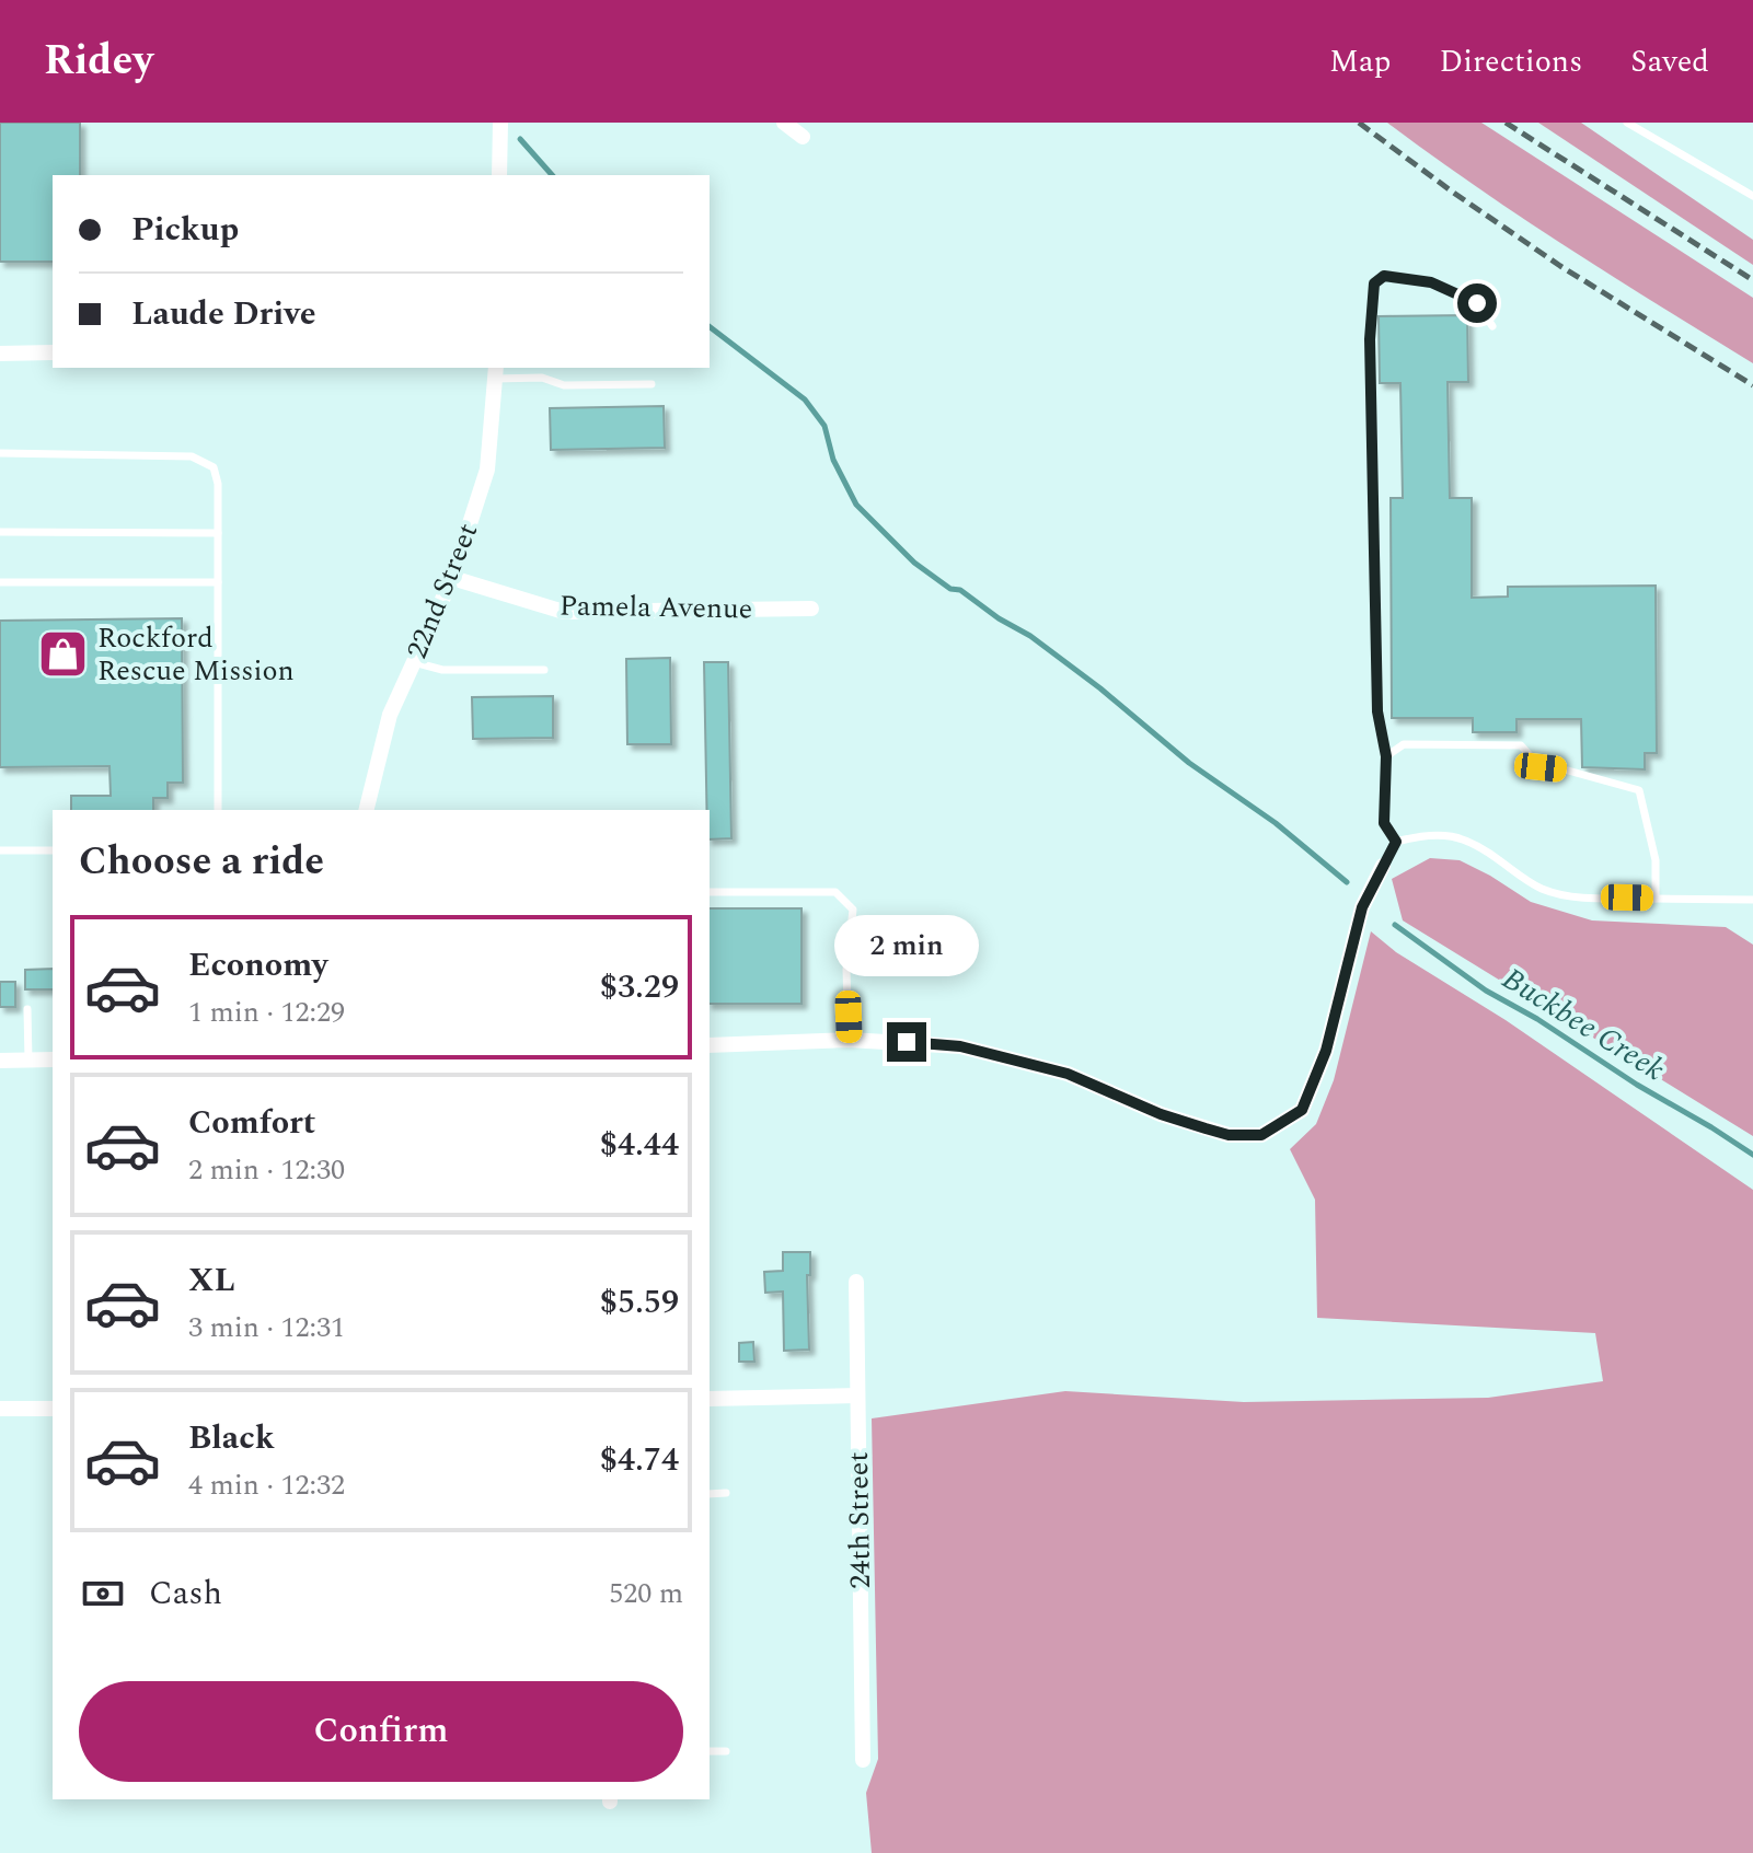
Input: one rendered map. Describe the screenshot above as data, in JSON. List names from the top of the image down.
{
  "streets": {
    "street": ["22nd Street", "Pamela Avenue", "24th Street"]
  },
  "crossings": [
    ["22nd Street", "Pamela Avenue"]
  ],
  "water": ["Buckbee Creek"],
  "places": {
    "shop": ["Rockford Rescue Mission"]
  },
  "page": {
    "header": "Ridey",
    "nav": ["Map", "Directions", "Saved"],
    "banner": ["Pickup", "Laude Drive"],
    "heading": "Choose a ride",
    "bubble": "2 min",
    "list": [
      {
        "name": "Economy",
        "note": "1 min · 12:29",
        "value": "$3.29"
      },
      {
        "name": "Comfort",
        "note": "2 min · 12:30",
        "value": "$4.44"
      },
      {
        "name": "XL",
        "note": "3 min · 12:31",
        "value": "$5.59"
      },
      {
        "name": "Black",
        "note": "4 min · 12:32",
        "value": "$4.74"
      }
    ],
    "pay": ["Cash", "520 m"],
    "buttons": "Confirm"
  }
}
